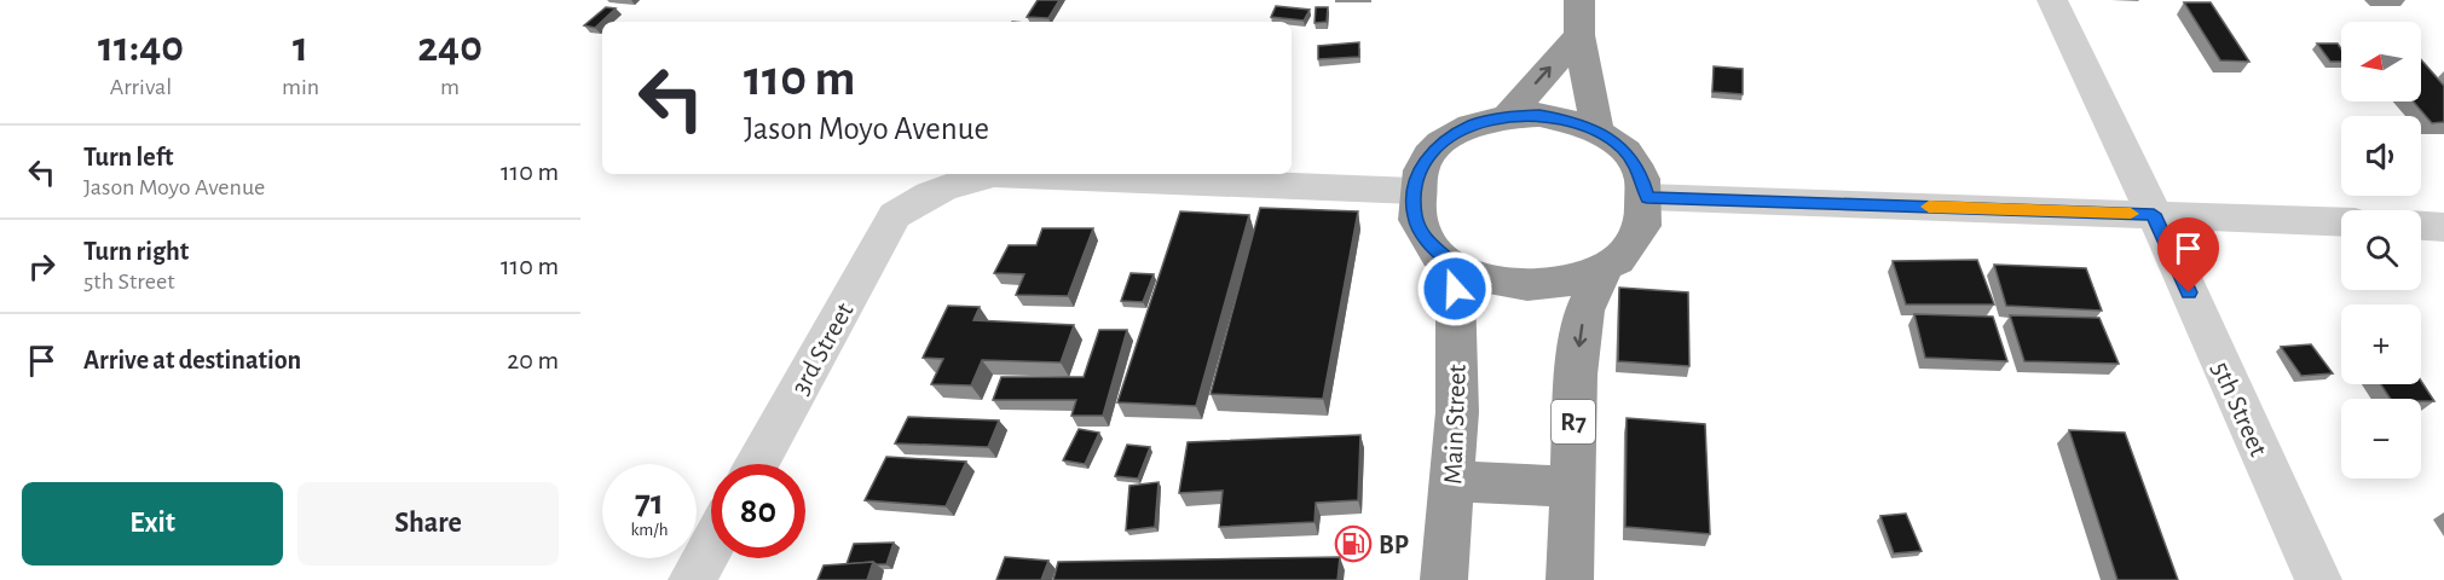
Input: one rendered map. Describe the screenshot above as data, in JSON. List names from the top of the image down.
{
  "streets": {
    "highway": ["R7", "Main Street"],
    "street": ["3rd Street", "5th Street"]
  },
  "crossings": [
    ["3rd Street", "R7"],
    ["3rd Street", "Main Street"],
    ["R7", "Main Street"]
  ],
  "places": {
    "fuel station": ["BP"]
  },
  "north": "left",
  "page": {
    "eta": [
      "11:40",
      "Arrival",
      "1",
      "min",
      "240",
      "m"
    ],
    "map_buttons": ["+", "−"],
    "turn": ["110 m", "Jason Moyo Avenue"],
    "list": [
      {
        "name": "Turn left",
        "note": "Jason Moyo Avenue",
        "value": "110 m"
      },
      {
        "name": "Turn right",
        "note": "5th Street",
        "value": "110 m"
      },
      {
        "name": "Arrive at destination",
        "value": "20 m"
      }
    ],
    "speed": "71 km/h",
    "limit": "80",
    "buttons": ["Exit", "Share"]
  }
}
